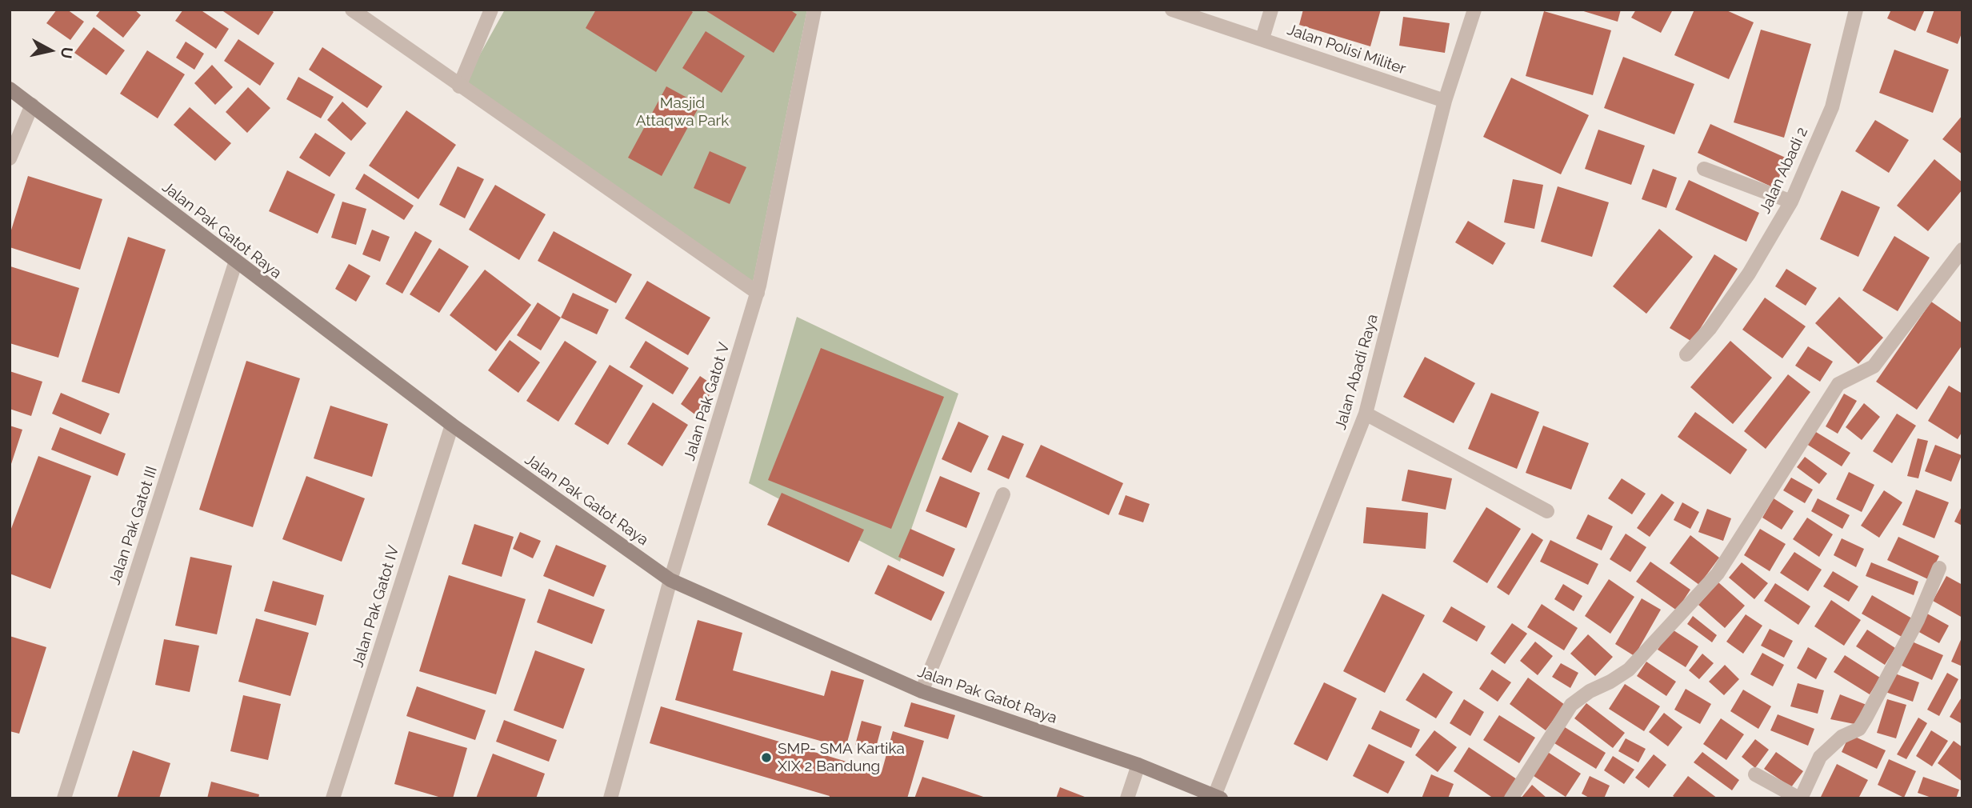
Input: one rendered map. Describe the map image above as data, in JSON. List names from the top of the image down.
{
  "streets": {
    "street": [
      "Jalan Polisi Militer",
      "Jalan Abadi 2",
      "Jalan Pak Gatot Raya",
      "Jalan Abadi Raya",
      "Jalan Pak Gatot V",
      "Jalan Pak Gatot III",
      "Jalan Pak Gatot IV"
    ]
  },
  "crossings": [
    ["Jalan Polisi Militer", "Jalan Abadi Raya"],
    ["Jalan Pak Gatot Raya", "Jalan Abadi Raya"],
    ["Jalan Pak Gatot Raya", "Jalan Pak Gatot V"],
    ["Jalan Pak Gatot Raya", "Jalan Pak Gatot III"],
    ["Jalan Pak Gatot Raya", "Jalan Pak Gatot IV"]
  ],
  "parks": ["Masjid Attaqwa Park"],
  "places": ["SMP- SMA Kartika XIX 2 Bandung"],
  "north": "right"
}
